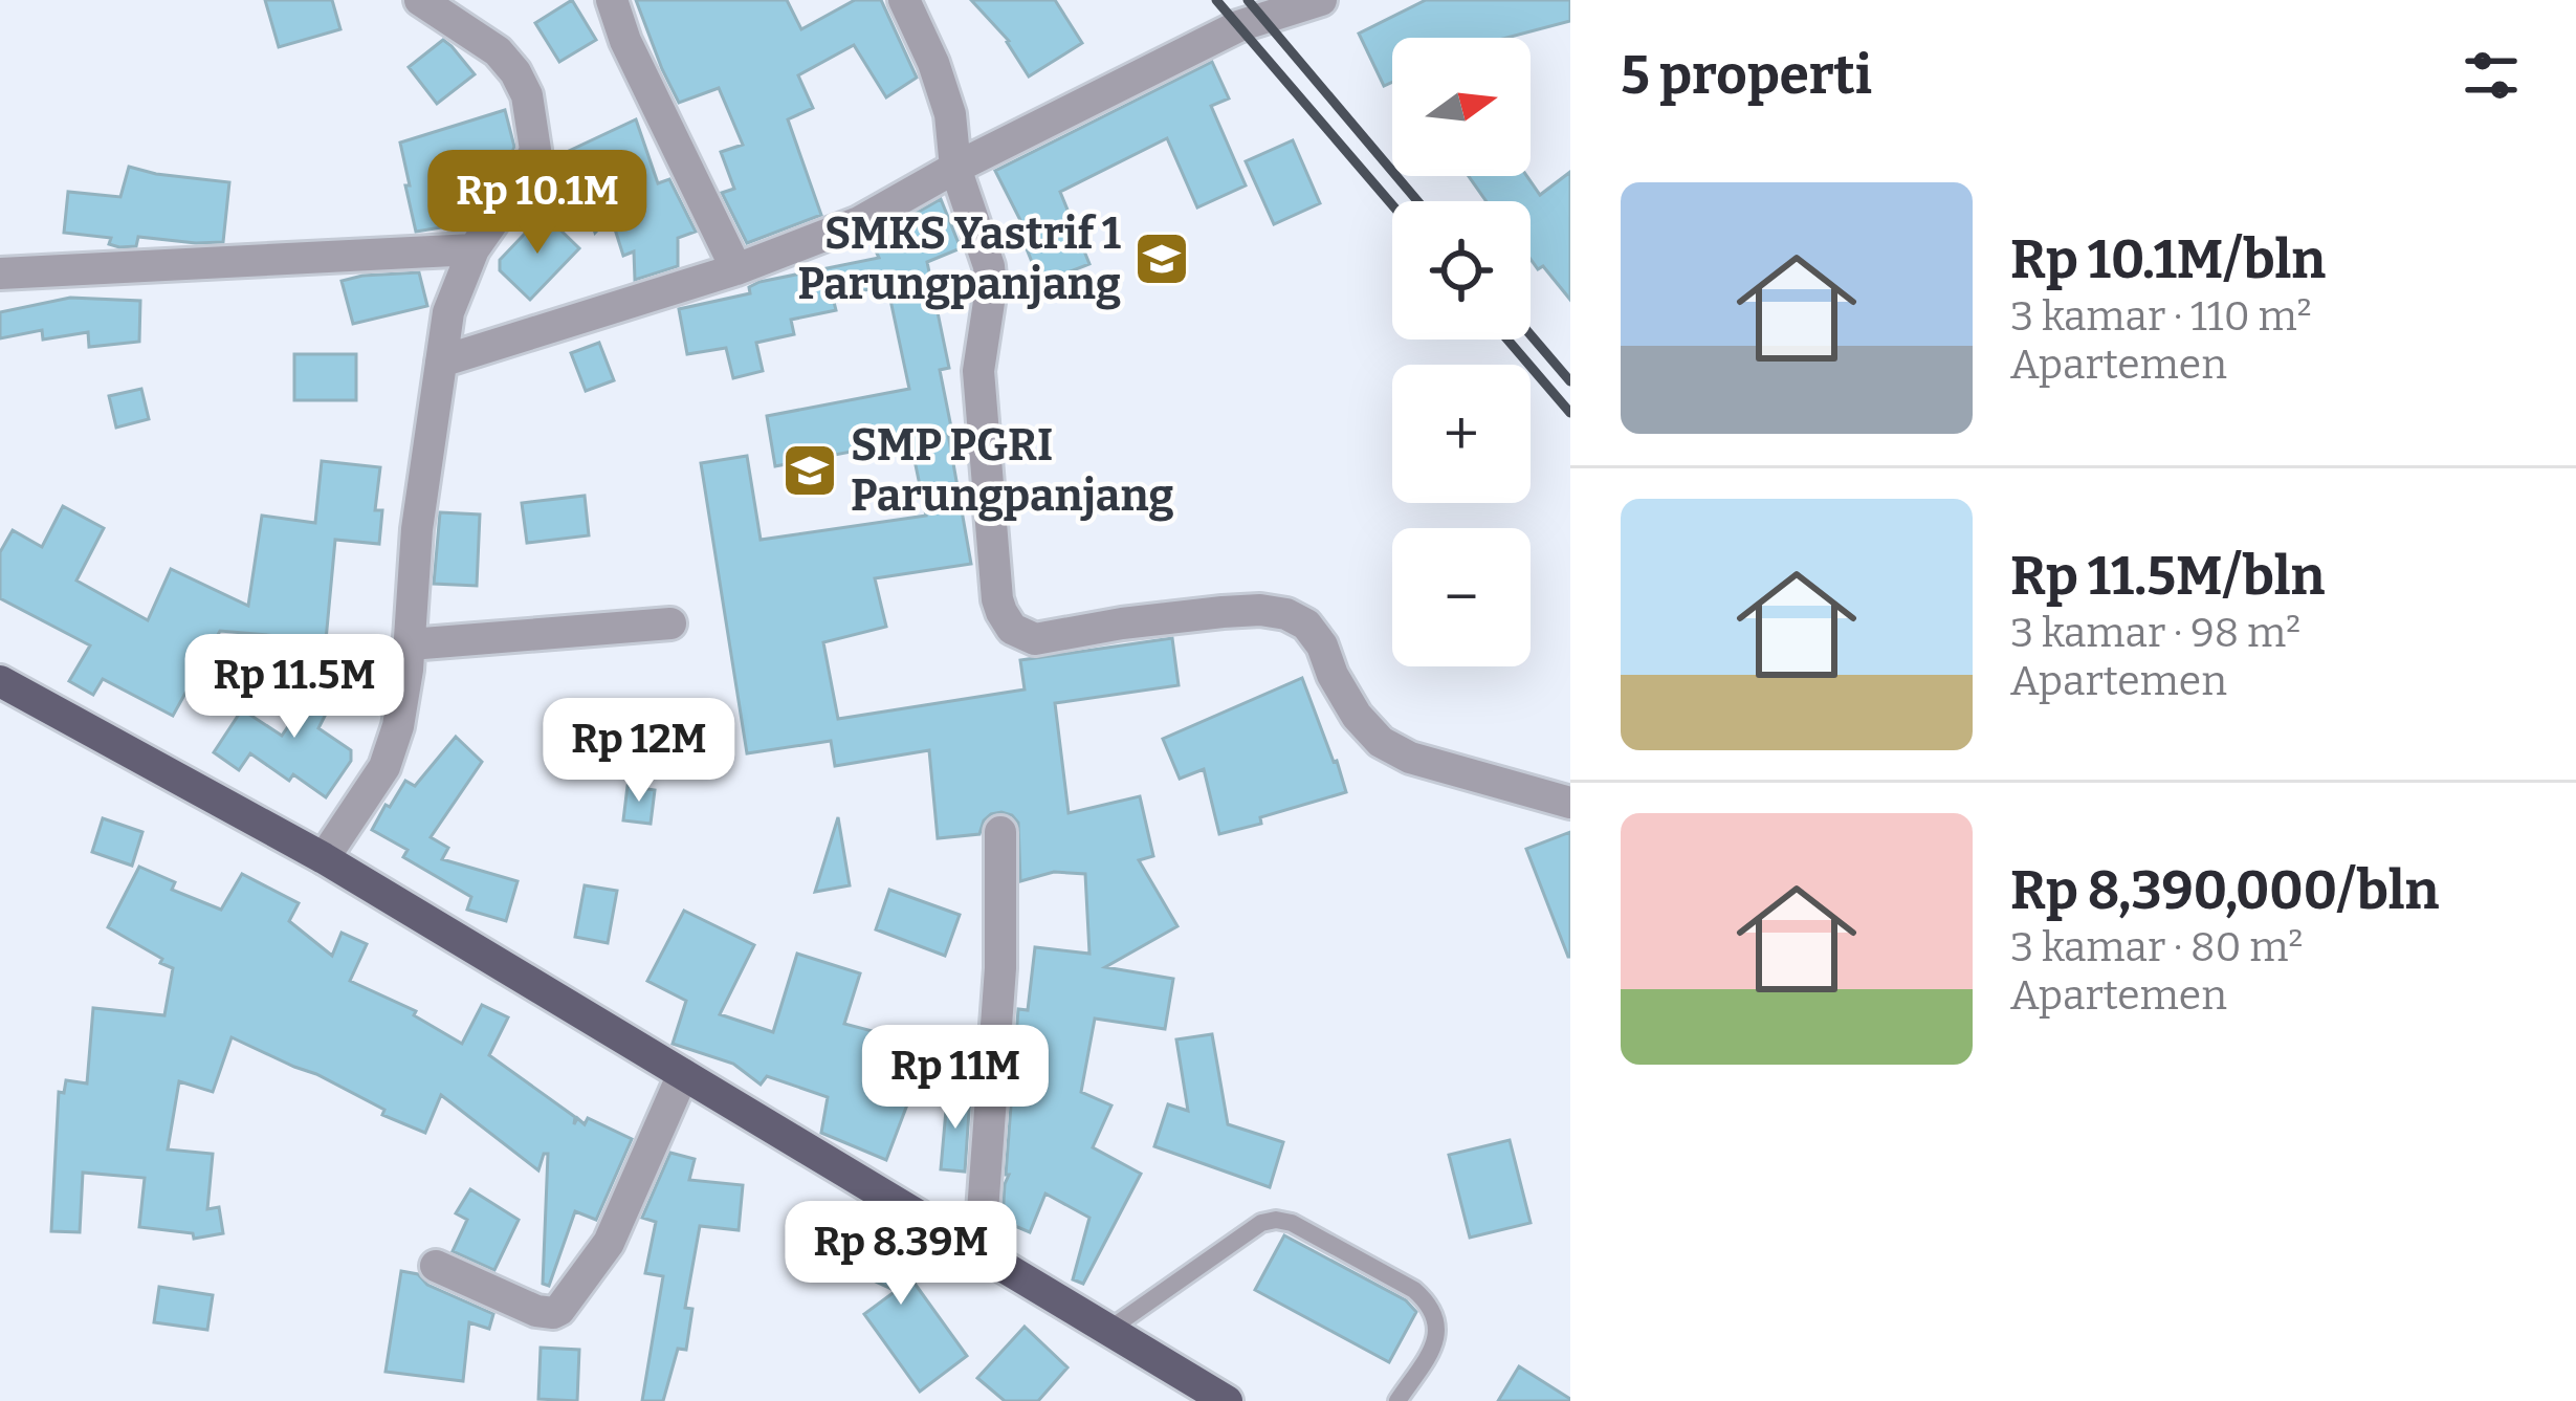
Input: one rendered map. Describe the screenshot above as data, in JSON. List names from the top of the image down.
{
  "places": {
    "school or university": ["SMKS Yastrif 1 Parungpanjang", "SMP PGRI Parungpanjang"]
  },
  "north": "right",
  "page": {
    "heading": "5 properti",
    "map_buttons": ["+", "−"],
    "price": [
      "Rp 10.1M",
      "Rp 11.5M",
      "Rp 12M",
      "Rp 11M",
      "Rp 8.39M"
    ],
    "list": [
      {
        "name": "Rp 10.1M/bln",
        "note": "3 kamar · 110 m² · Apartemen"
      },
      {
        "name": "Rp 11.5M/bln",
        "note": "3 kamar · 98 m² · Apartemen"
      },
      {
        "name": "Rp 8,390,000/bln",
        "note": "3 kamar · 80 m² · Apartemen"
      }
    ]
  }
}
